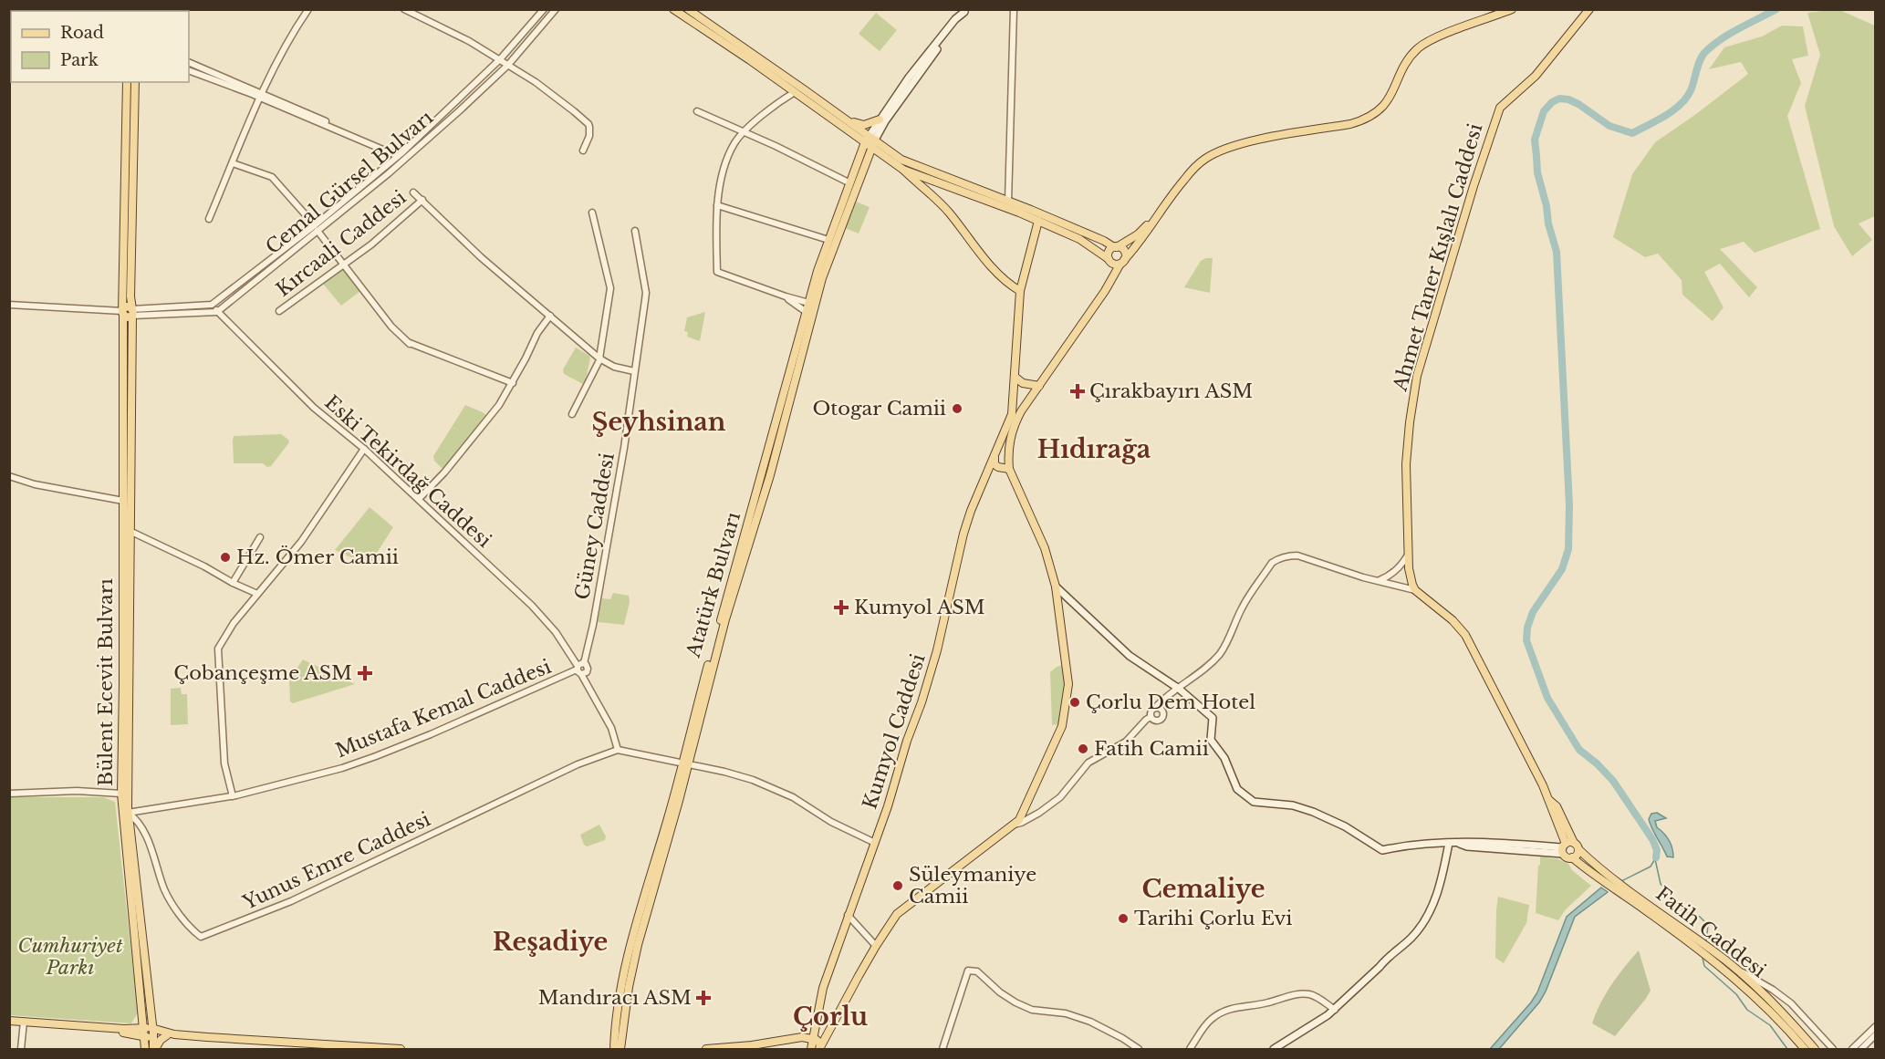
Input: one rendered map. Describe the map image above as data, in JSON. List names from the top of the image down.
{
  "streets": {
    "main road": [
      "Ahmet Taner Kışlalı Caddesi",
      "Atatürk Bulvarı",
      "Bülent Ecevit Bulvarı",
      "Kumyol Caddesi",
      "Fatih Caddesi"
    ],
    "street": [
      "Cemal Gürsel Bulvarı",
      "Kırcaali Caddesi",
      "Eski Tekirdağ Caddesi",
      "Güney Caddesi",
      "Mustafa Kemal Caddesi",
      "Yunus Emre Caddesi"
    ]
  },
  "crossings": [
    ["Cemal Gürsel Bulvarı", "Eski Tekirdağ Caddesi"],
    ["Ahmet Taner Kışlalı Caddesi", "Fatih Caddesi"],
    ["Eski Tekirdağ Caddesi", "Güney Caddesi"],
    ["Eski Tekirdağ Caddesi", "Mustafa Kemal Caddesi"],
    ["Eski Tekirdağ Caddesi", "Yunus Emre Caddesi"],
    ["Güney Caddesi", "Mustafa Kemal Caddesi"],
    ["Bülent Ecevit Bulvarı", "Mustafa Kemal Caddesi"],
    ["Bülent Ecevit Bulvarı", "Yunus Emre Caddesi"],
    ["Mustafa Kemal Caddesi", "Yunus Emre Caddesi"]
  ],
  "districts": [
    "Şeyhsinan",
    "Hıdırağa",
    "Cemaliye",
    "Reşadiye",
    "Çorlu"
  ],
  "parks": ["Cumhuriyet Parkı"],
  "places": {
    "health": [
      "Çırakbayırı ASM",
      "Kumyol ASM",
      "Çobançeşme ASM",
      "Mandıracı ASM"
    ],
    "other": [
      "Otogar Camii",
      "Hz. Ömer Camii",
      "Çorlu Dem Hotel",
      "Fatih Camii",
      "Süleymaniye Camii",
      "Tarihi Çorlu Evi"
    ]
  },
  "legend": ["Road", "Park"]
}
